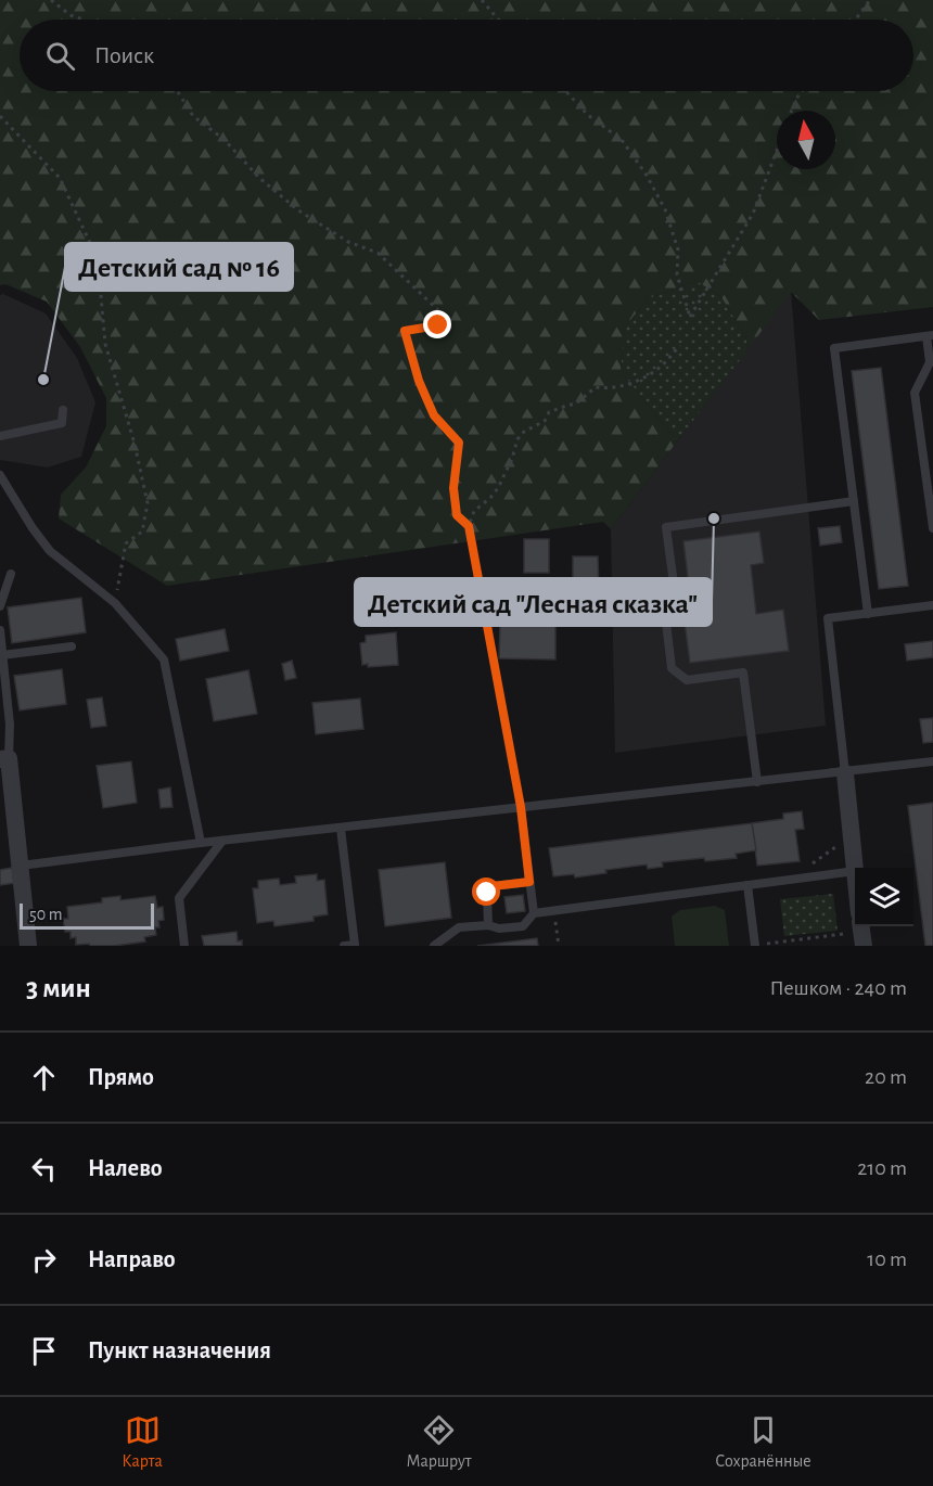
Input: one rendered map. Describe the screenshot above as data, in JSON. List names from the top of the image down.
{
  "places": ["Детский сад № 16", "Детский сад \"Лесная сказка\""],
  "scale_bar": "50 m",
  "north": "top",
  "page": {
    "search": "Поиск",
    "scale": "50 m",
    "heading": ["3 мин", "Пешком · 240 m"],
    "list": [
      ["Прямо", "20 m"],
      ["Налево", "210 m"],
      ["Направо", "10 m"],
      "Пункт назначения"
    ],
    "nav": ["Карта", "Маршрут", "Сохранённые"]
  }
}
